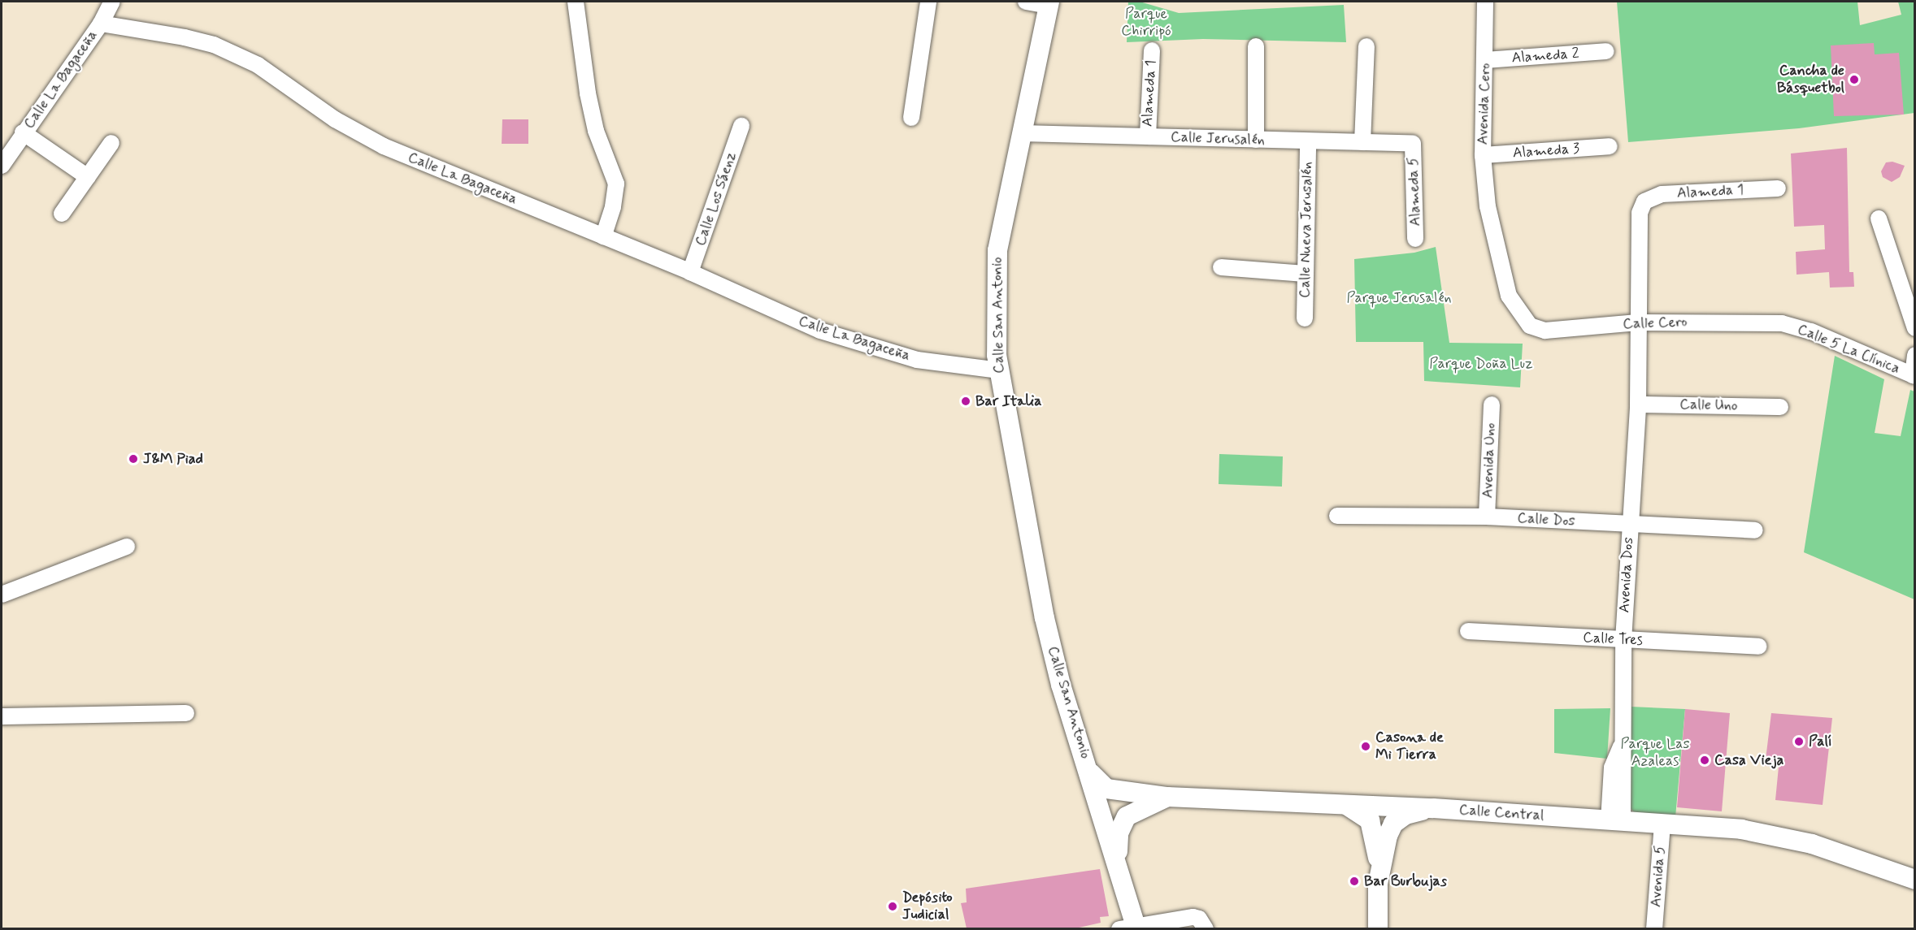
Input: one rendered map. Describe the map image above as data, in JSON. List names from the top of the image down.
{
  "streets": {
    "main road": ["Calle San Antonio", "Calle Central"],
    "street": [
      "Alameda 2",
      "Calle La Bagaceña",
      "Alameda 1",
      "Avenida Cero",
      "Calle Jerusalén",
      "Alameda 3",
      "Alameda 5",
      "Calle Los Sáenz",
      "Calle Nueva Jerusalén",
      "Calle Cero",
      "Calle 5 La Clínica",
      "Calle Uno",
      "Avenida Uno",
      "Calle Dos",
      "Avenida Dos",
      "Calle Tres",
      "Avenida 5"
    ]
  },
  "crossings": [
    ["Alameda 2", "Avenida Cero"],
    ["Calle La Bagaceña", "Calle Los Sáenz"],
    ["Calle La Bagaceña", "Calle San Antonio"],
    ["Alameda 1", "Calle Jerusalén"],
    ["Alameda 1", "Avenida Dos"],
    ["Avenida Cero", "Alameda 3"],
    ["Avenida Cero", "Calle Cero"],
    ["Calle Jerusalén", "Alameda 5"],
    ["Calle Jerusalén", "Calle Nueva Jerusalén"],
    ["Calle Jerusalén", "Calle San Antonio"],
    ["Calle San Antonio", "Calle Central"],
    ["Calle Cero", "Calle 5 La Clínica"],
    ["Calle Cero", "Avenida Dos"],
    ["Calle Uno", "Avenida Dos"],
    ["Avenida Uno", "Calle Dos"],
    ["Calle Dos", "Avenida Dos"],
    ["Avenida Dos", "Calle Tres"],
    ["Avenida Dos", "Calle Central"],
    ["Calle Central", "Avenida 5"]
  ],
  "parks": [
    "Parque Chirripó",
    "Parque Jerusalén",
    "Parque Doña Luz",
    "Parque Las Azaleas"
  ],
  "places": [
    "Cancha de Básquetbol",
    "Bar Italia",
    "J&M Piad",
    "Palí",
    "Casona de Mi Tierra",
    "Casa Vieja",
    "Bar Burbujas",
    "Depósito Judicial"
  ]
}
